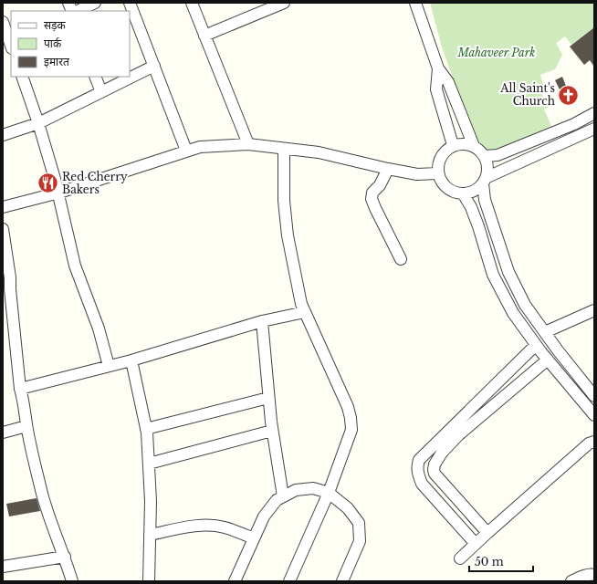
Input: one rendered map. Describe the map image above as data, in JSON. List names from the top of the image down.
{
  "parks": ["Mahaveer Park"],
  "places": {
    "church": ["All Saint's Church"],
    "restaurant": ["Red Cherry Bakers"]
  },
  "legend": ["सड़क", "पार्क", "इमारत"],
  "scale_bar": "50 m"
}
